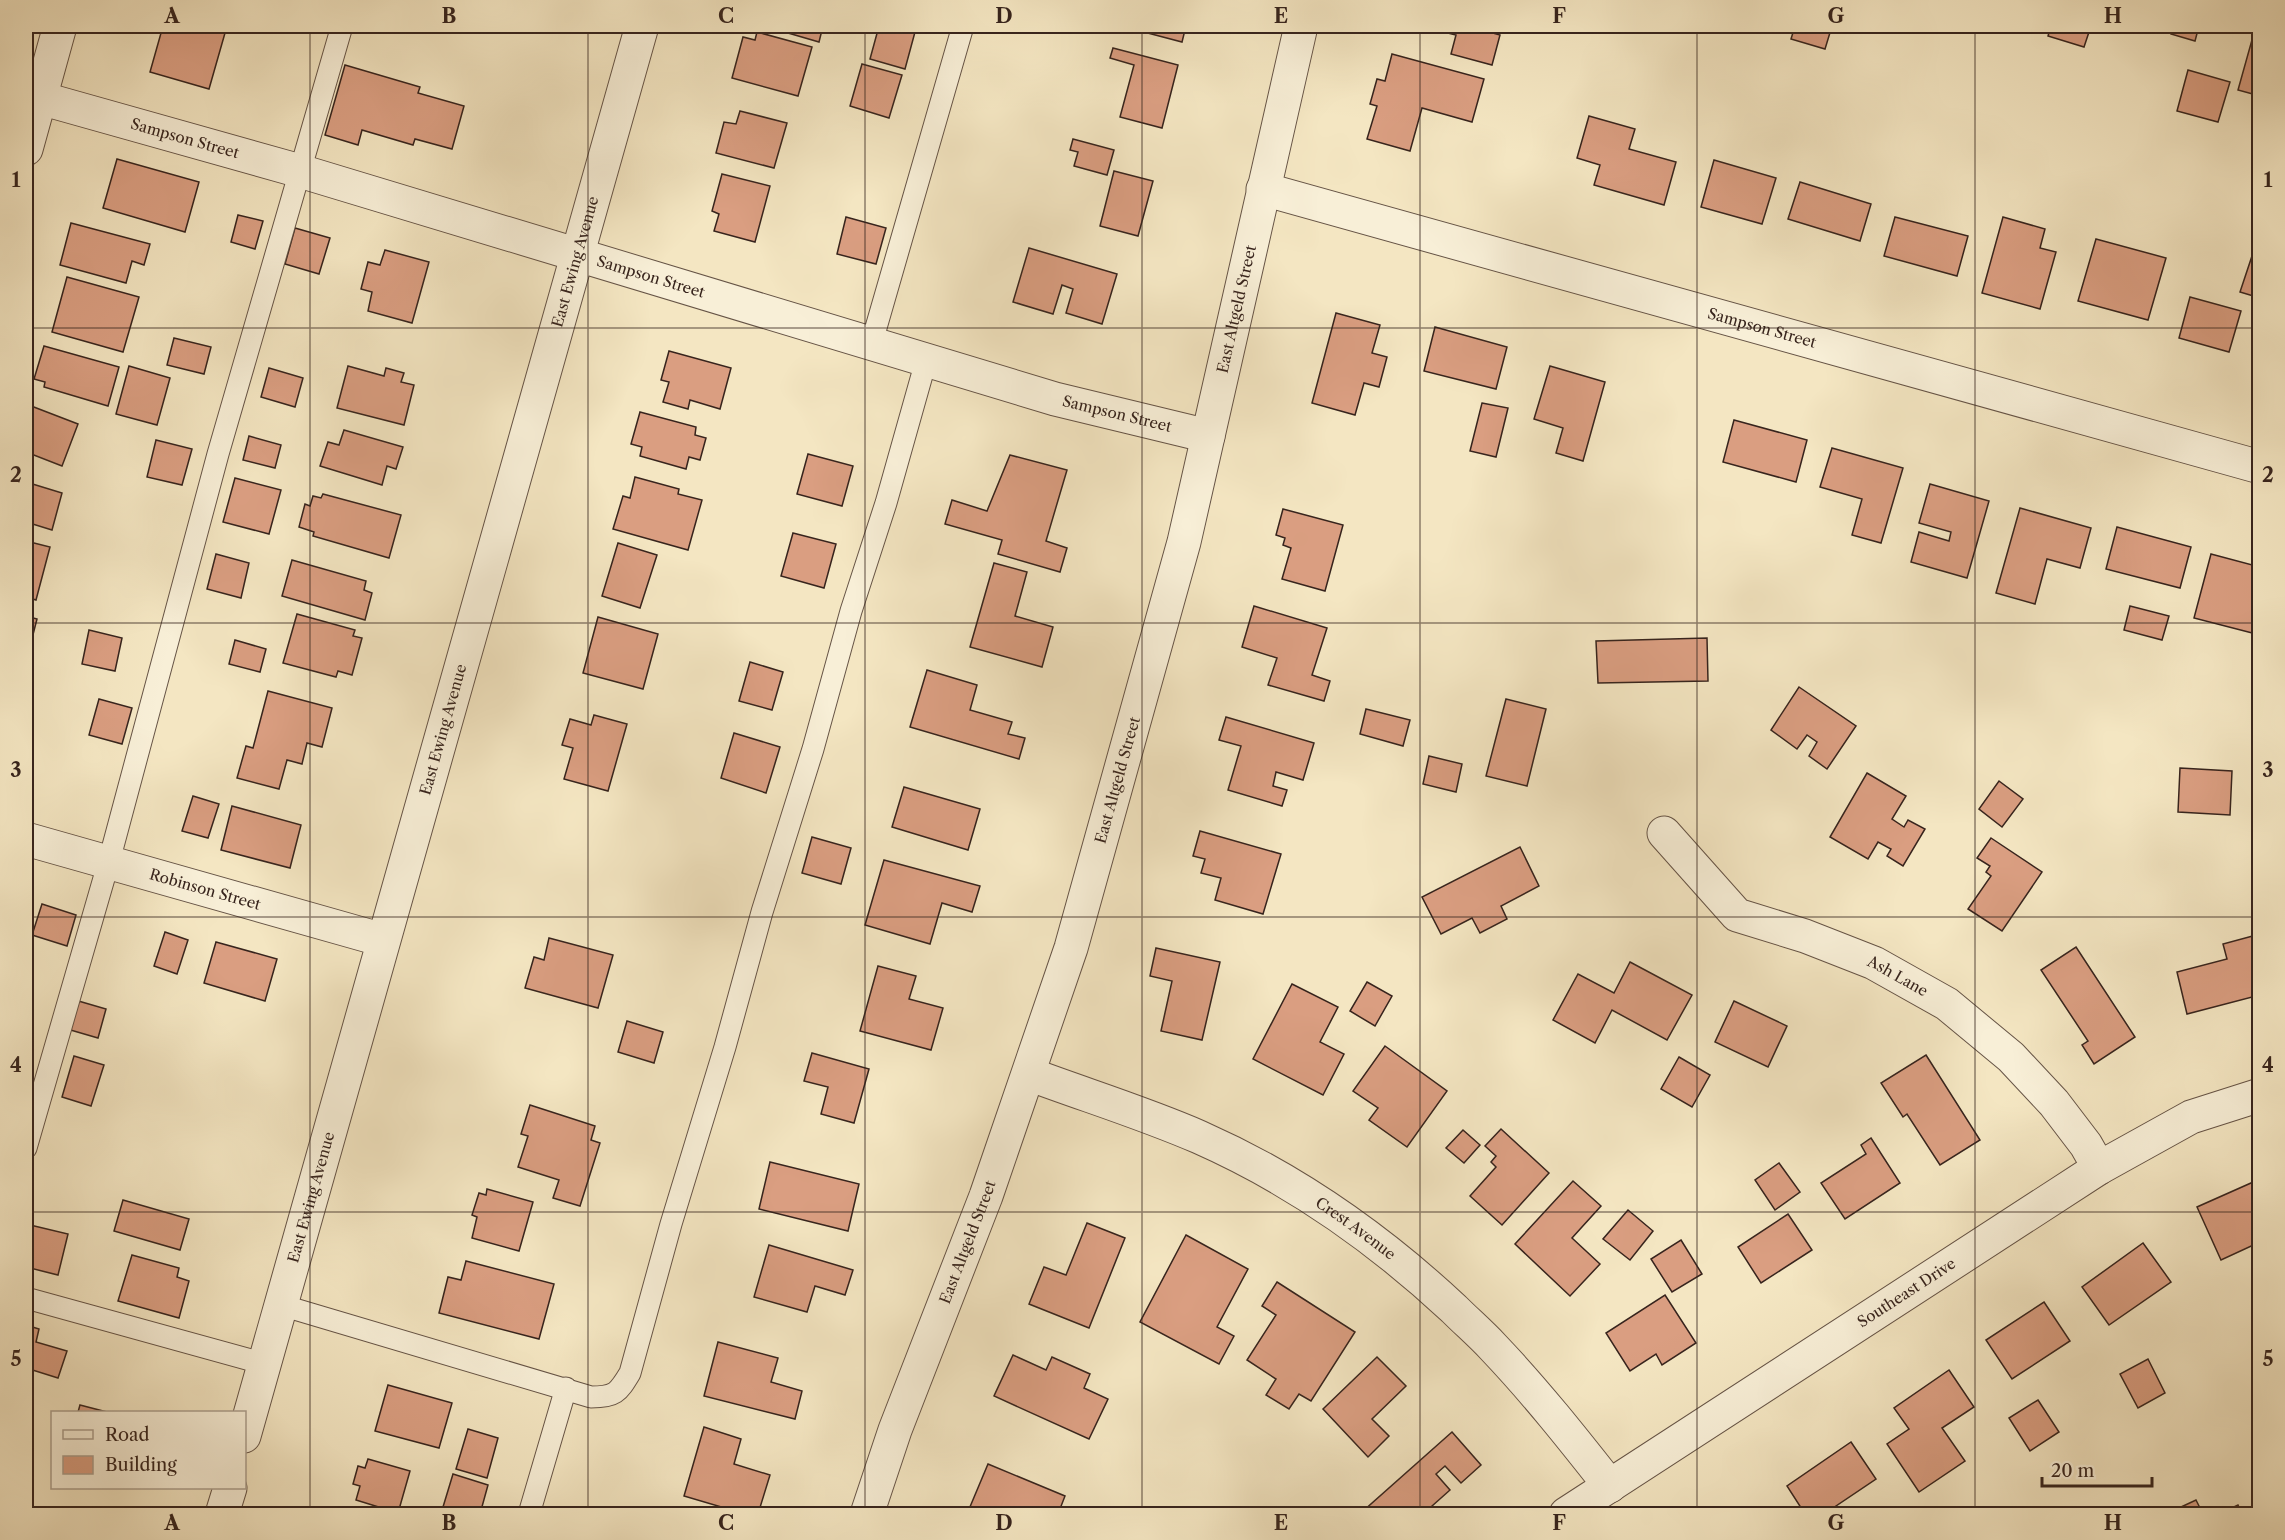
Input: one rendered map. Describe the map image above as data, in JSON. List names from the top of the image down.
{
  "streets": {
    "street": [
      "Sampson Street",
      "East Ewing Avenue",
      "East Altgeld Street",
      "Robinson Street",
      "Ash Lane",
      "Crest Avenue",
      "Southeast Drive"
    ]
  },
  "crossings": [
    ["Sampson Street", "East Ewing Avenue"],
    ["Sampson Street", "East Altgeld Street"],
    ["East Ewing Avenue", "Robinson Street"],
    ["East Altgeld Street", "Crest Avenue"],
    ["Ash Lane", "Southeast Drive"],
    ["Crest Avenue", "Southeast Drive"]
  ],
  "legend": ["Road", "Building"],
  "scale_bar": "20 m",
  "grid": {
    "columns": [
      "A",
      "B",
      "C",
      "D",
      "E",
      "F",
      "G",
      "H"
    ],
    "rows": [
      "1",
      "2",
      "3",
      "4",
      "5"
    ]
  }
}
